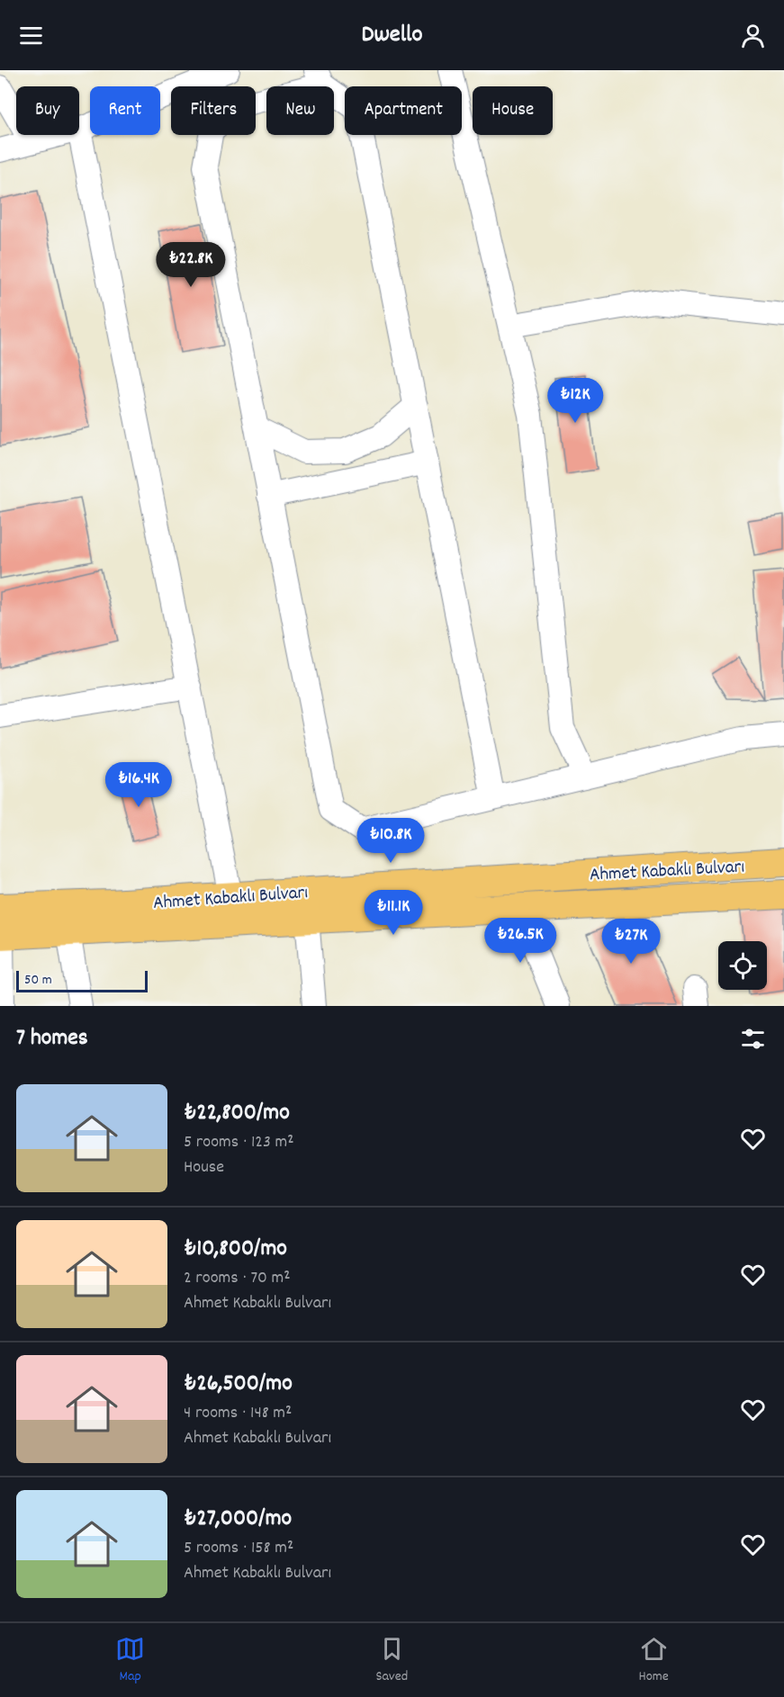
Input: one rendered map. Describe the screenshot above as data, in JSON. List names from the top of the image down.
{
  "streets": {
    "main road": ["Ahmet Kabaklı Bulvarı"]
  },
  "scale_bar": "50 m",
  "page": {
    "header": "Dwello",
    "chip": [
      "Buy",
      "Rent",
      "Filters",
      "New",
      "Apartment",
      "House"
    ],
    "price": [
      "₺22.8K",
      "₺12K",
      "₺16.4K",
      "₺10.8K",
      "₺11.1K",
      "₺26.5K",
      "₺27K"
    ],
    "scale": "50 m",
    "heading": "7 homes",
    "list": [
      {
        "name": "₺22,800/mo",
        "note": "5 rooms · 123 m² · House"
      },
      {
        "name": "₺10,800/mo",
        "note": "2 rooms · 70 m² · Ahmet Kabaklı Bulvarı"
      },
      {
        "name": "₺26,500/mo",
        "note": "4 rooms · 148 m² · Ahmet Kabaklı Bulvarı"
      },
      {
        "name": "₺27,000/mo",
        "note": "5 rooms · 158 m² · Ahmet Kabaklı Bulvarı"
      }
    ],
    "tabs": ["Map", "Saved", "Home"]
  }
}
